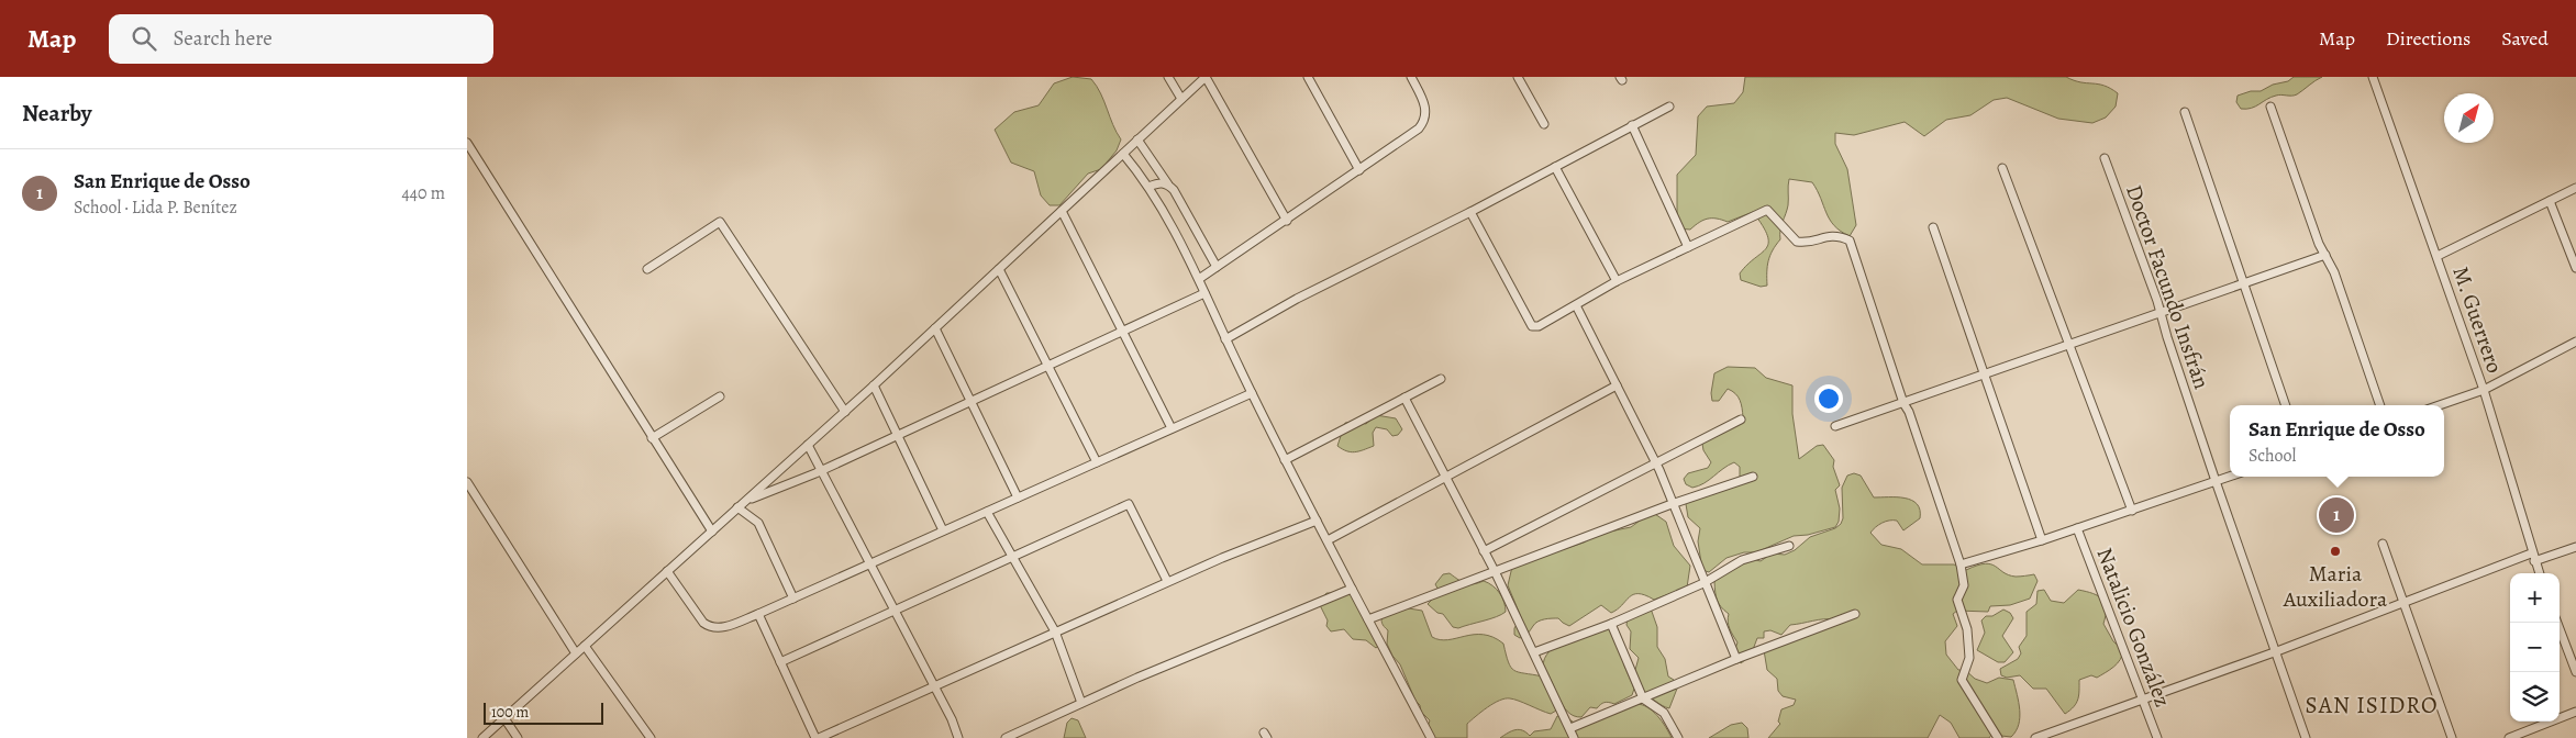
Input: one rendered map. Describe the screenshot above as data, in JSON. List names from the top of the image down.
{
  "streets": {
    "street": ["Doctor Facundo Insfrán", "M. Guerrero", "Natalicio González"]
  },
  "districts": ["SAN ISIDRO"],
  "places": ["Maria Auxiliadora"],
  "scale_bar": "100 m",
  "north": "top right",
  "page": {
    "header": "Map",
    "search": "Search here",
    "nav": ["Map", "Directions", "Saved"],
    "heading": "Nearby",
    "list": [
      {
        "mark": "1",
        "name": "San Enrique de Osso",
        "note": "School · Lida P. Benítez",
        "value": "440 m"
      }
    ],
    "popup": ["San Enrique de Osso", "School"],
    "pins": "1",
    "map_buttons": ["+", "−"],
    "scale": "100 m"
  }
}
